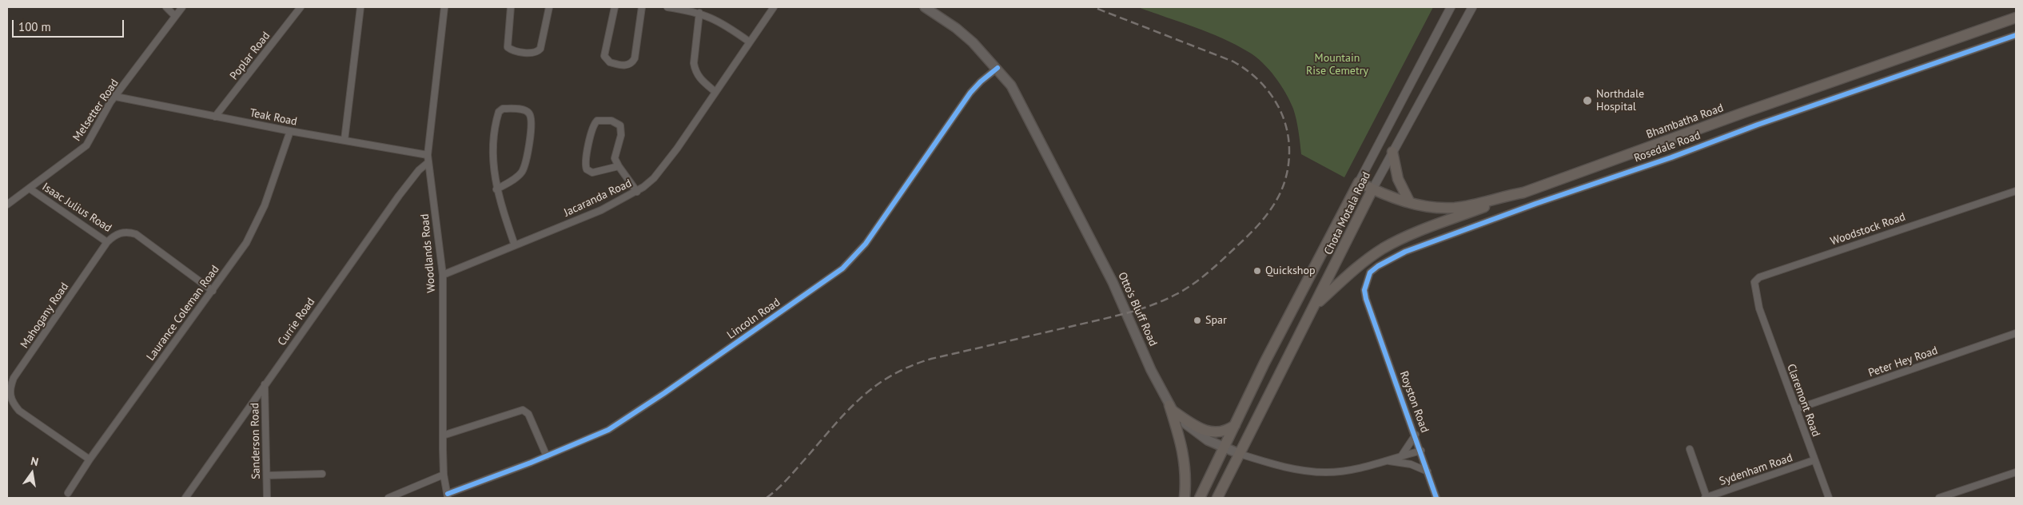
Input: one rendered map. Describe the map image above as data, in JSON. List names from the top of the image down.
{
  "streets": {
    "main road": ["Bhambatha Road", "Chota Motala Road", "Otto's Bluff Road"],
    "street": [
      "Poplar Road",
      "Melsetter Road",
      "Teak Road",
      "Rosedale Road",
      "Jacaranda Road",
      "Isaac Julius Road",
      "Woodstock Road",
      "Woodlands Road",
      "Laurance Coleman Road",
      "Mahogany Road",
      "Lincoln Road",
      "Currie Road",
      "Peter Hey Road",
      "Claremont Road",
      "Royston Road",
      "Sanderson Road",
      "Sydenham Road"
    ]
  },
  "crossings": [
    ["Poplar Road", "Teak Road"],
    ["Melsetter Road", "Teak Road"],
    ["Melsetter Road", "Isaac Julius Road"],
    ["Teak Road", "Woodlands Road"],
    ["Teak Road", "Laurance Coleman Road"],
    ["Bhambatha Road", "Chota Motala Road"],
    ["Rosedale Road", "Royston Road"],
    ["Jacaranda Road", "Woodlands Road"],
    ["Isaac Julius Road", "Laurance Coleman Road"],
    ["Isaac Julius Road", "Mahogany Road"],
    ["Chota Motala Road", "Otto's Bluff Road"],
    ["Woodstock Road", "Claremont Road"],
    ["Woodlands Road", "Lincoln Road"],
    ["Woodlands Road", "Currie Road"],
    ["Otto's Bluff Road", "Lincoln Road"],
    ["Otto's Bluff Road", "Royston Road"],
    ["Laurance Coleman Road", "Mahogany Road"],
    ["Currie Road", "Sanderson Road"],
    ["Peter Hey Road", "Claremont Road"],
    ["Claremont Road", "Sydenham Road"]
  ],
  "parks": ["Mountain Rise Cemetry"],
  "places": ["Northdale Hospital", "Quickshop", "Spar"],
  "scale_bar": "100 m",
  "north": "top"
}
